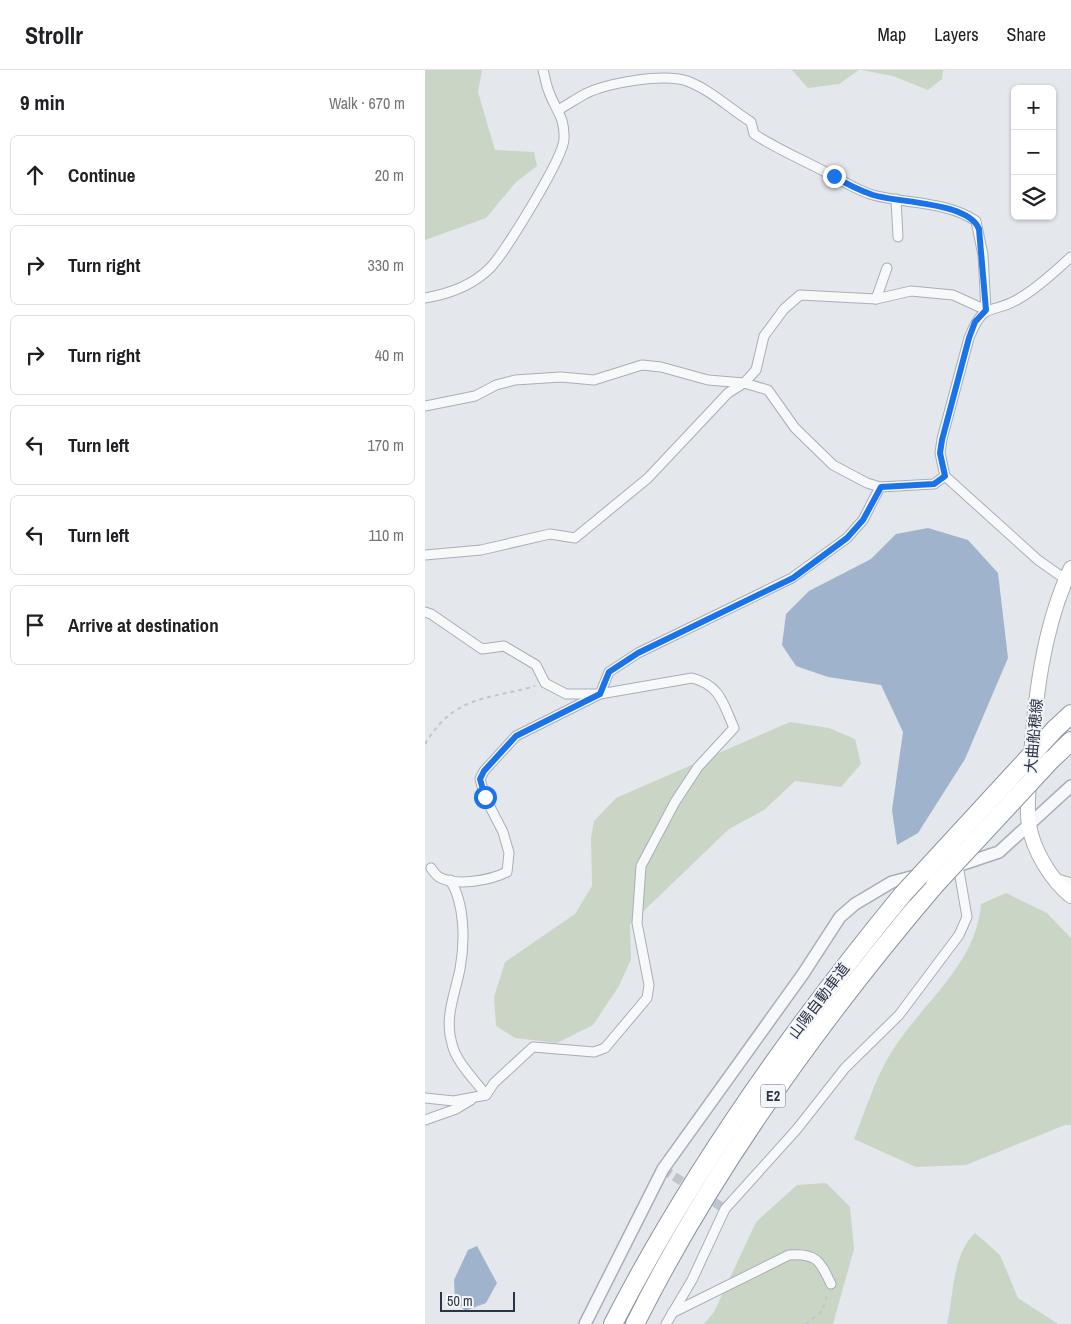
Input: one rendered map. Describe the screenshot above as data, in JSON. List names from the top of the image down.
{
  "streets": {
    "highway": ["山陽自動車道", "E2"],
    "main road": ["大曲船穂線"]
  },
  "scale_bar": "50 m",
  "page": {
    "header": "Strollr",
    "nav": ["Map", "Layers", "Share"],
    "heading": ["9 min", "Walk · 670 m"],
    "map_buttons": ["+", "−"],
    "list": [
      ["Continue", "20 m"],
      ["Turn right", "330 m"],
      ["Turn right", "40 m"],
      ["Turn left", "170 m"],
      ["Turn left", "110 m"],
      "Arrive at destination"
    ],
    "scale": "50 m"
  }
}
